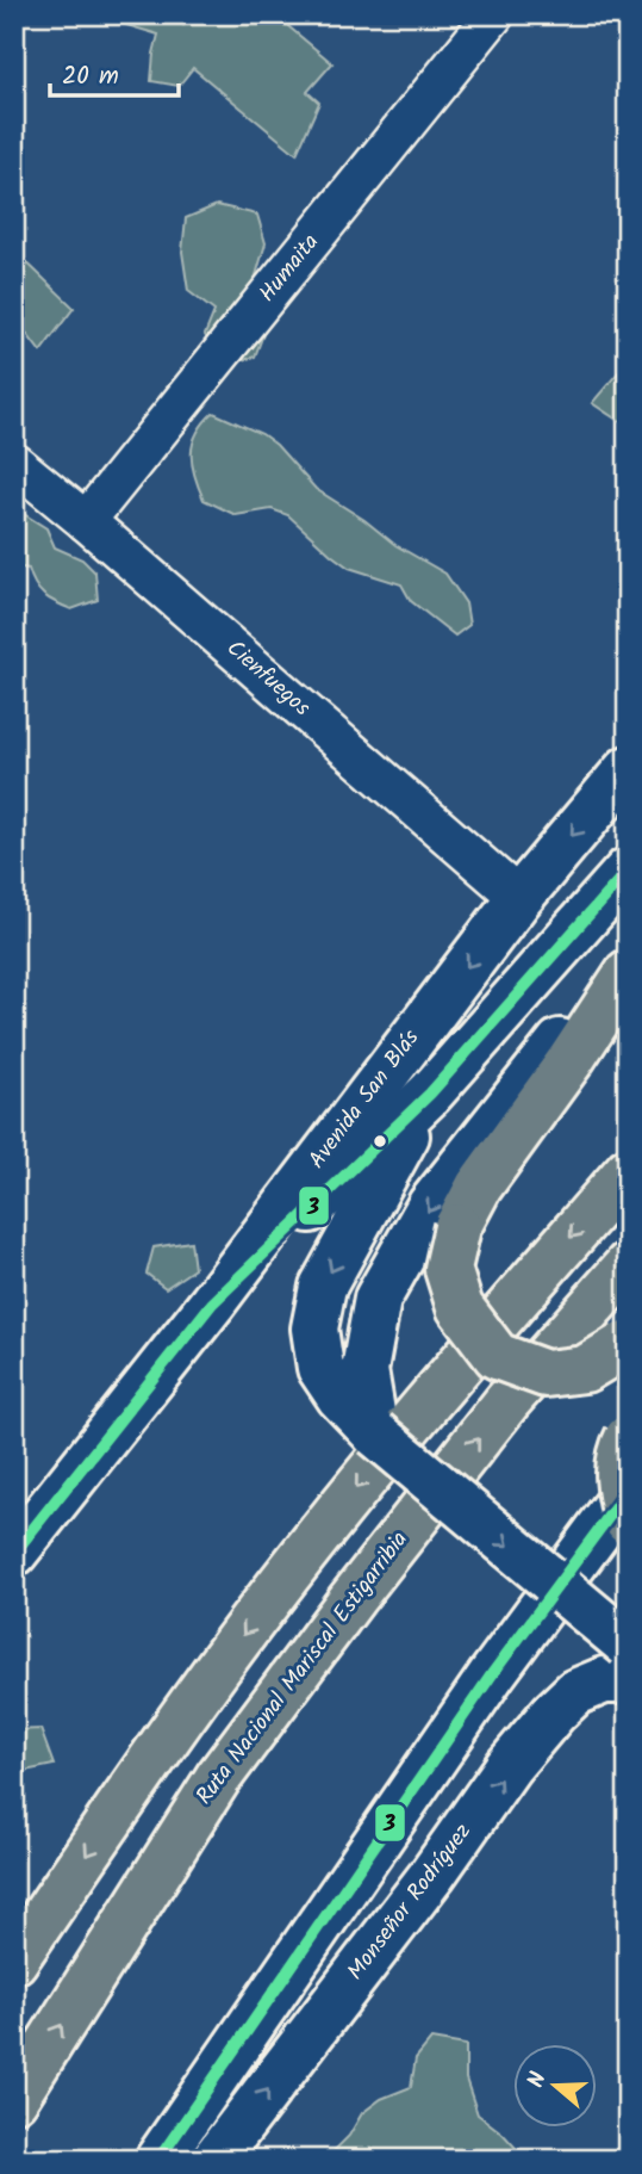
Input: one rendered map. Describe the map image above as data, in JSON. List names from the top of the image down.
{
  "streets": {
    "highway": ["Ruta Nacional Mariscal Estigarribia"],
    "street": [
      "Humaita",
      "Cienfuegos",
      "Avenida San Blás",
      "Monseñor Rodríguez"
    ]
  },
  "crossings": [
    ["Humaita", "Cienfuegos"],
    ["Cienfuegos", "Avenida San Blás"]
  ],
  "lines": ["transit line 3"],
  "scale_bar": "20 m",
  "north": "left"
}
